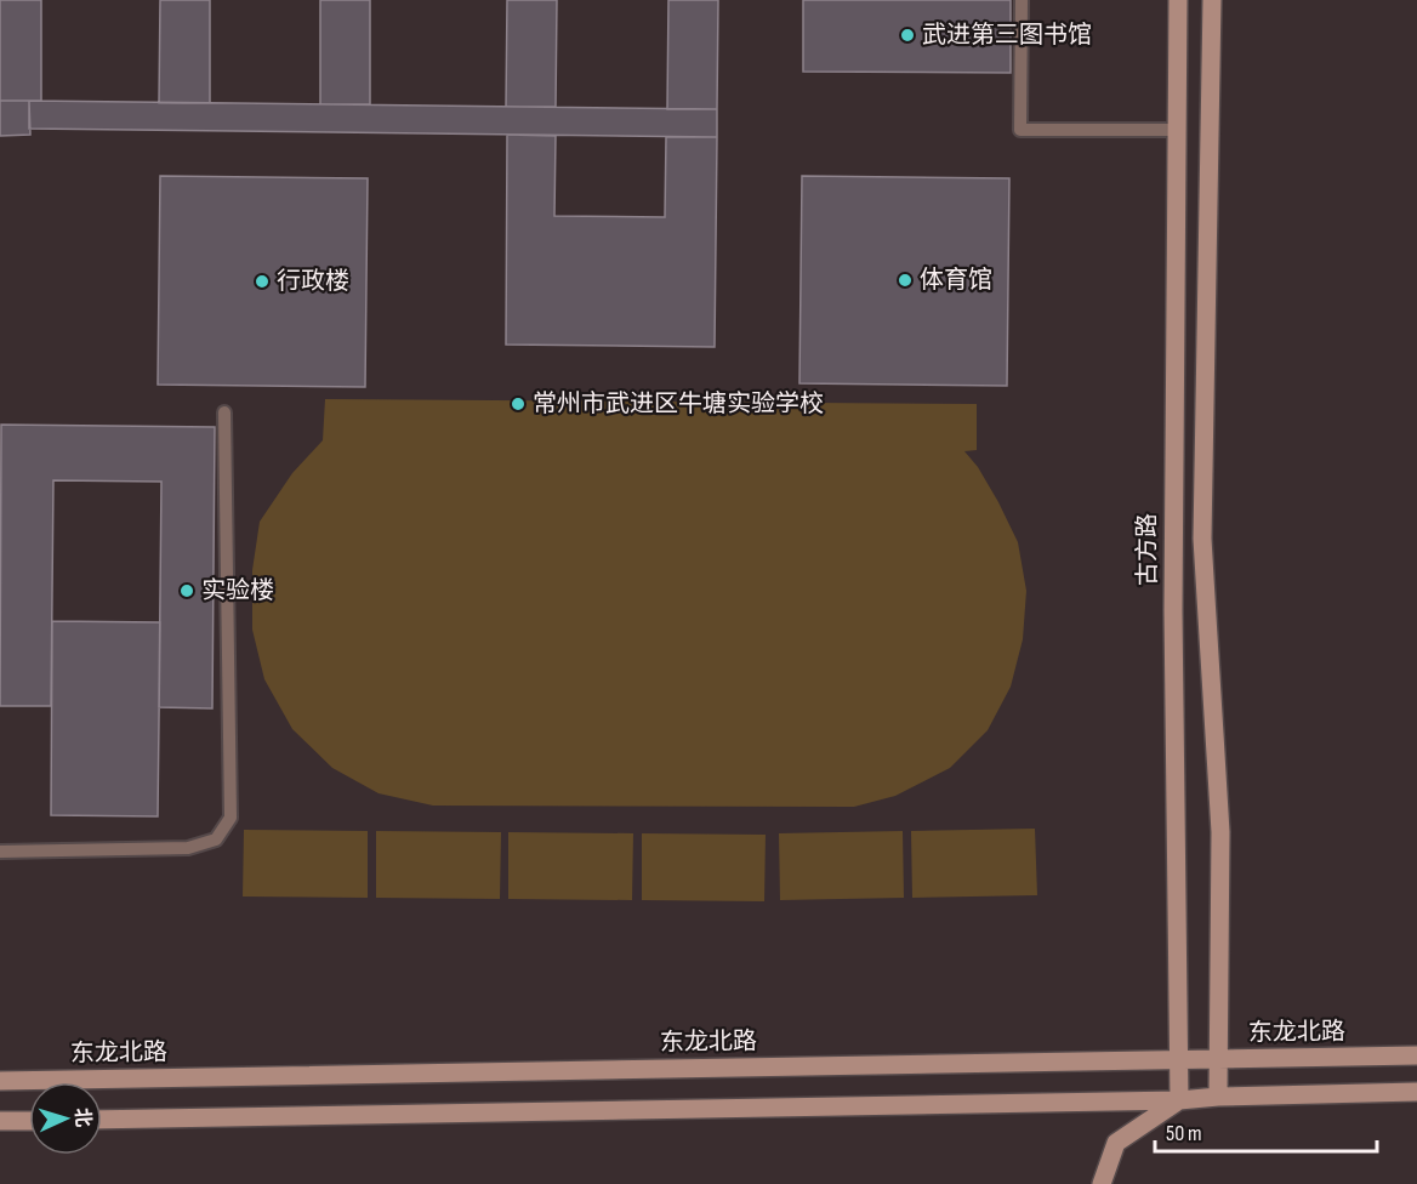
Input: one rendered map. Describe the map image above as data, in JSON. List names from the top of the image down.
{
  "streets": {
    "main road": ["古方路", "东龙北路"]
  },
  "crossings": [
    ["古方路", "东龙北路"]
  ],
  "places": [
    "武进第三图书馆",
    "体育馆",
    "行政楼",
    "常州市武进区牛塘实验学校",
    "实验楼"
  ],
  "scale_bar": "50 m",
  "north": "right"
}
